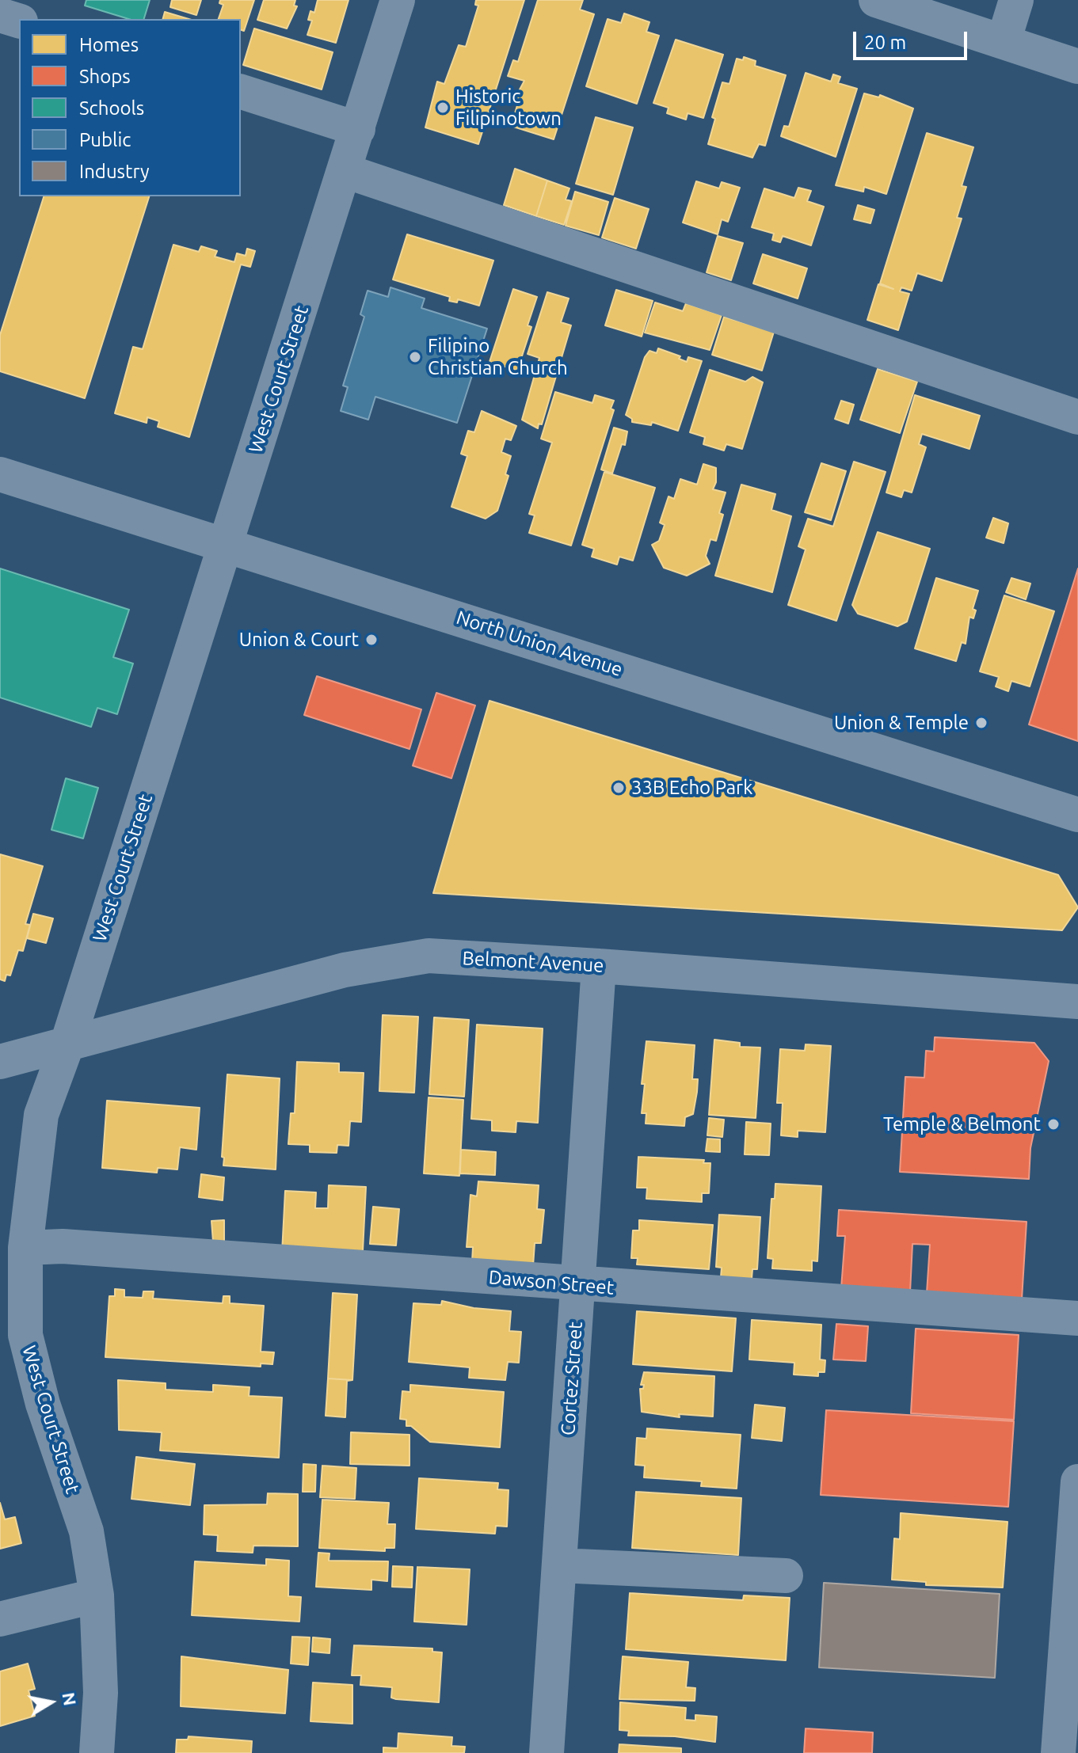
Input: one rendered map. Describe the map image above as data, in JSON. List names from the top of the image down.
{
  "streets": {
    "street": [
      "West Court Street",
      "North Union Avenue",
      "Belmont Avenue",
      "Dawson Street",
      "Cortez Street"
    ]
  },
  "crossings": [
    ["West Court Street", "North Union Avenue"],
    ["West Court Street", "Belmont Avenue"],
    ["West Court Street", "Dawson Street"],
    ["Belmont Avenue", "Cortez Street"],
    ["Dawson Street", "Cortez Street"]
  ],
  "places": [
    "Historic Filipinotown",
    "Filipino Christian Church",
    "Union & Court",
    "Union & Temple",
    "33B Echo Park",
    "Temple & Belmont"
  ],
  "legend": [
    "Homes",
    "Shops",
    "Schools",
    "Public",
    "Industry"
  ],
  "scale_bar": "20 m",
  "north": "right"
}
